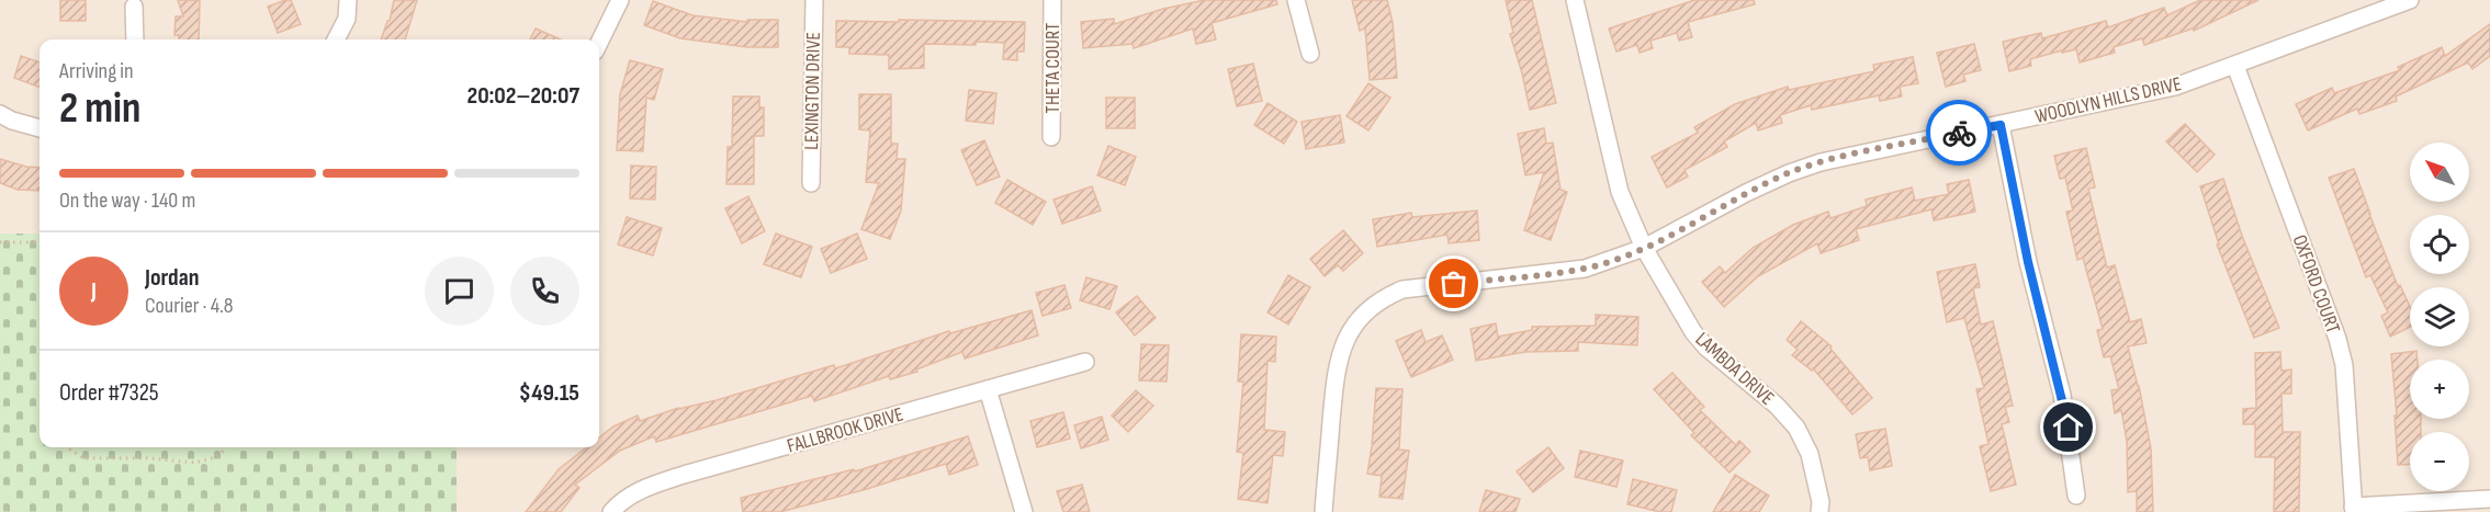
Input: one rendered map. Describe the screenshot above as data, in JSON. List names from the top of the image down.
{
  "streets": {
    "street": [
      "THETA COURT",
      "LEXINGTON DRIVE",
      "WOODLYN HILLS DRIVE",
      "OXFORD COURT",
      "LAMBDA DRIVE",
      "FALLBROOK DRIVE"
    ]
  },
  "crossings": [
    ["WOODLYN HILLS DRIVE", "OXFORD COURT"],
    ["WOODLYN HILLS DRIVE", "LAMBDA DRIVE"]
  ],
  "north": "top left",
  "page": {
    "heading": ["2 min", "Arriving in", "20:02–20:07"],
    "panel": [
      "Jordan",
      "Courier · 4.8",
      "Order #7325",
      "$49.15"
    ],
    "map_buttons": ["+", "−"],
    "bar": "On the way · 140 m",
    "round": "J"
  }
}
